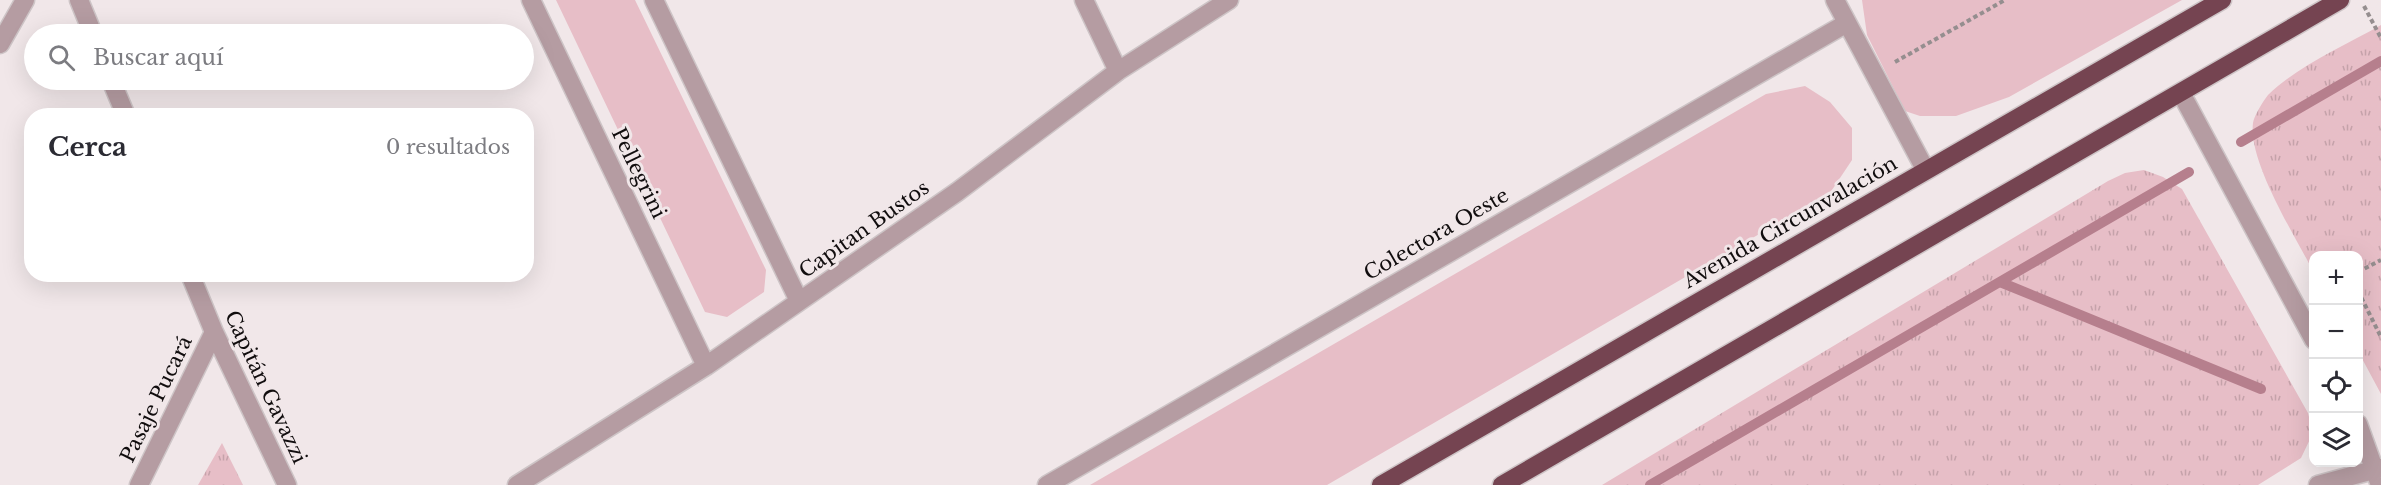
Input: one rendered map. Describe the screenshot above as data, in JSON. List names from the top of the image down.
{
  "streets": {
    "highway": ["Avenida Circunvalación"],
    "street": [
      "Pellegrini",
      "Capitan Bustos",
      "Colectora Oeste",
      "Capitán Gavazzi",
      "Pasaje Pucará"
    ]
  },
  "crossings": [
    ["Pellegrini", "Capitan Bustos"],
    ["Capitán Gavazzi", "Pasaje Pucará"]
  ],
  "page": {
    "search": "Buscar aquí",
    "heading": ["Cerca", "0 resultados"],
    "map_buttons": ["+", "−"]
  }
}
